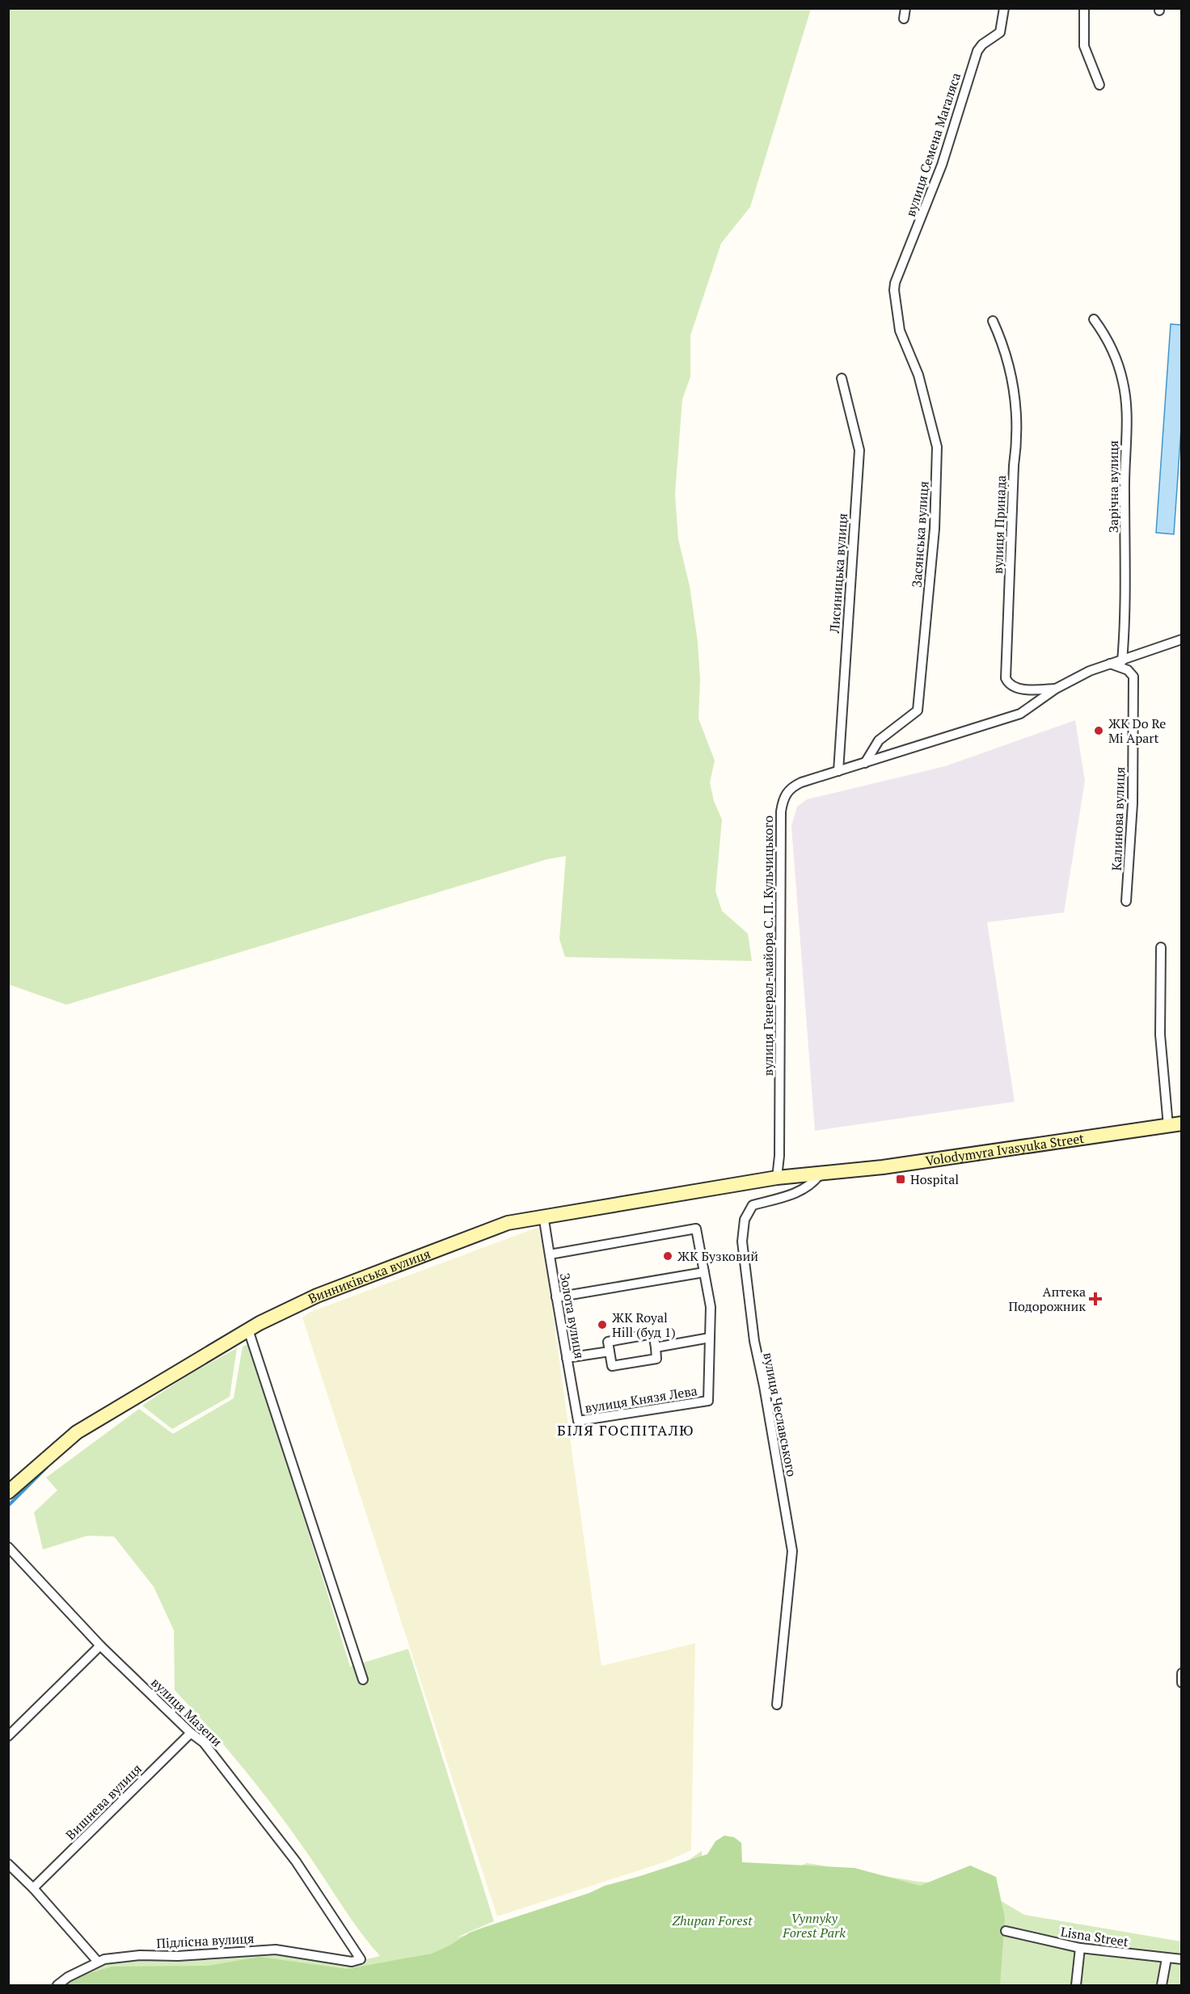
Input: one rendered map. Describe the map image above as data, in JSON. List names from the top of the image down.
{
  "streets": {
    "main road": ["Volodymyra Ivasyuka Street", "Винниківська вулиця"],
    "street": [
      "вулиця Семена Магаляса",
      "Зарічна вулиця",
      "вулиця Принада",
      "Засянська вулиця",
      "Лисиницька вулиця",
      "Калинова вулиця",
      "вулиця Генерал-майора С. П. Кульчицького",
      "Золота вулиця",
      "вулиця Князя Лева",
      "вулиця Чеславського",
      "вулиця Мазепи",
      "Вишнева вулиця",
      "Lisna Street",
      "Підлісна вулиця"
    ]
  },
  "crossings": [
    ["вулиця Семена Магаляса", "Засянська вулиця"],
    ["Зарічна вулиця", "вулиця Генерал-майора С. П. Кульчицького"],
    ["вулиця Принада", "вулиця Генерал-майора С. П. Кульчицького"],
    ["Засянська вулиця", "вулиця Генерал-майора С. П. Кульчицького"],
    ["Лисиницька вулиця", "вулиця Генерал-майора С. П. Кульчицького"],
    ["Калинова вулиця", "вулиця Генерал-майора С. П. Кульчицького"],
    ["вулиця Генерал-майора С. П. Кульчицького", "Volodymyra Ivasyuka Street"],
    ["вулиця Генерал-майора С. П. Кульчицького", "Винниківська вулиця"],
    ["Volodymyra Ivasyuka Street", "Винниківська вулиця"],
    ["Volodymyra Ivasyuka Street", "вулиця Чеславського"],
    ["Винниківська вулиця", "Золота вулиця"],
    ["Золота вулиця", "вулиця Князя Лева"],
    ["вулиця Мазепи", "Вишнева вулиця"],
    ["вулиця Мазепи", "Підлісна вулиця"]
  ],
  "districts": ["БІЛЯ ГОСПІТАЛЮ"],
  "parks": ["Vynnyky Forest Park", "Zhupan Forest"],
  "places": {
    "other": ["ЖК Do Re Mi Apart", "ЖК Бузковий", "ЖК Royal Hill (буд 1)"],
    "transit": ["Hospital"],
    "health": ["Аптека Подорожник"]
  }
}
